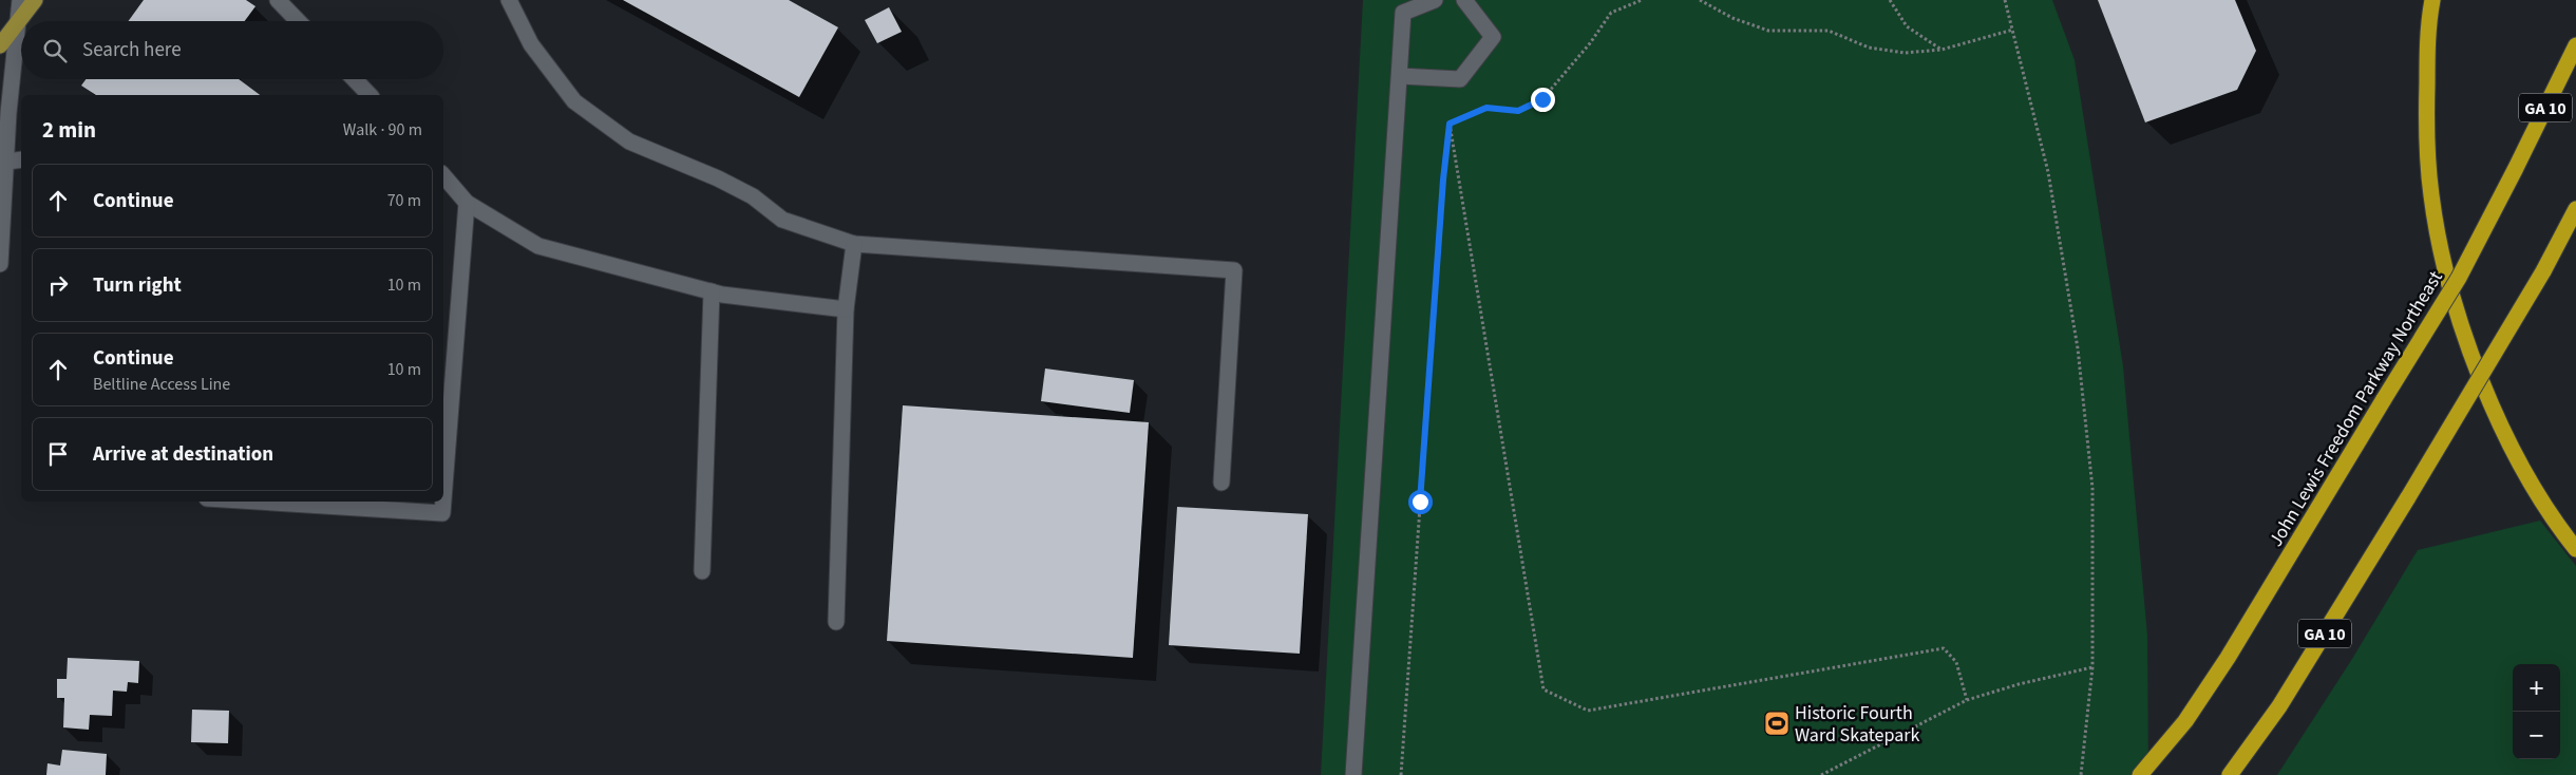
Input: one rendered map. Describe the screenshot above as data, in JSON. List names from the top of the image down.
{
  "streets": {
    "highway": ["GA 10", "John Lewis Freedom Parkway Northeast"]
  },
  "places": {
    "sports": ["Historic Fourth Ward Skatepark"]
  },
  "page": {
    "search": "Search here",
    "heading": ["2 min", "Walk · 90 m"],
    "list": [
      ["Continue", "70 m"],
      ["Turn right", "10 m"],
      ["Continue", "Beltline Access Line", "10 m"],
      "Arrive at destination"
    ],
    "map_buttons": ["+", "−"]
  }
}
